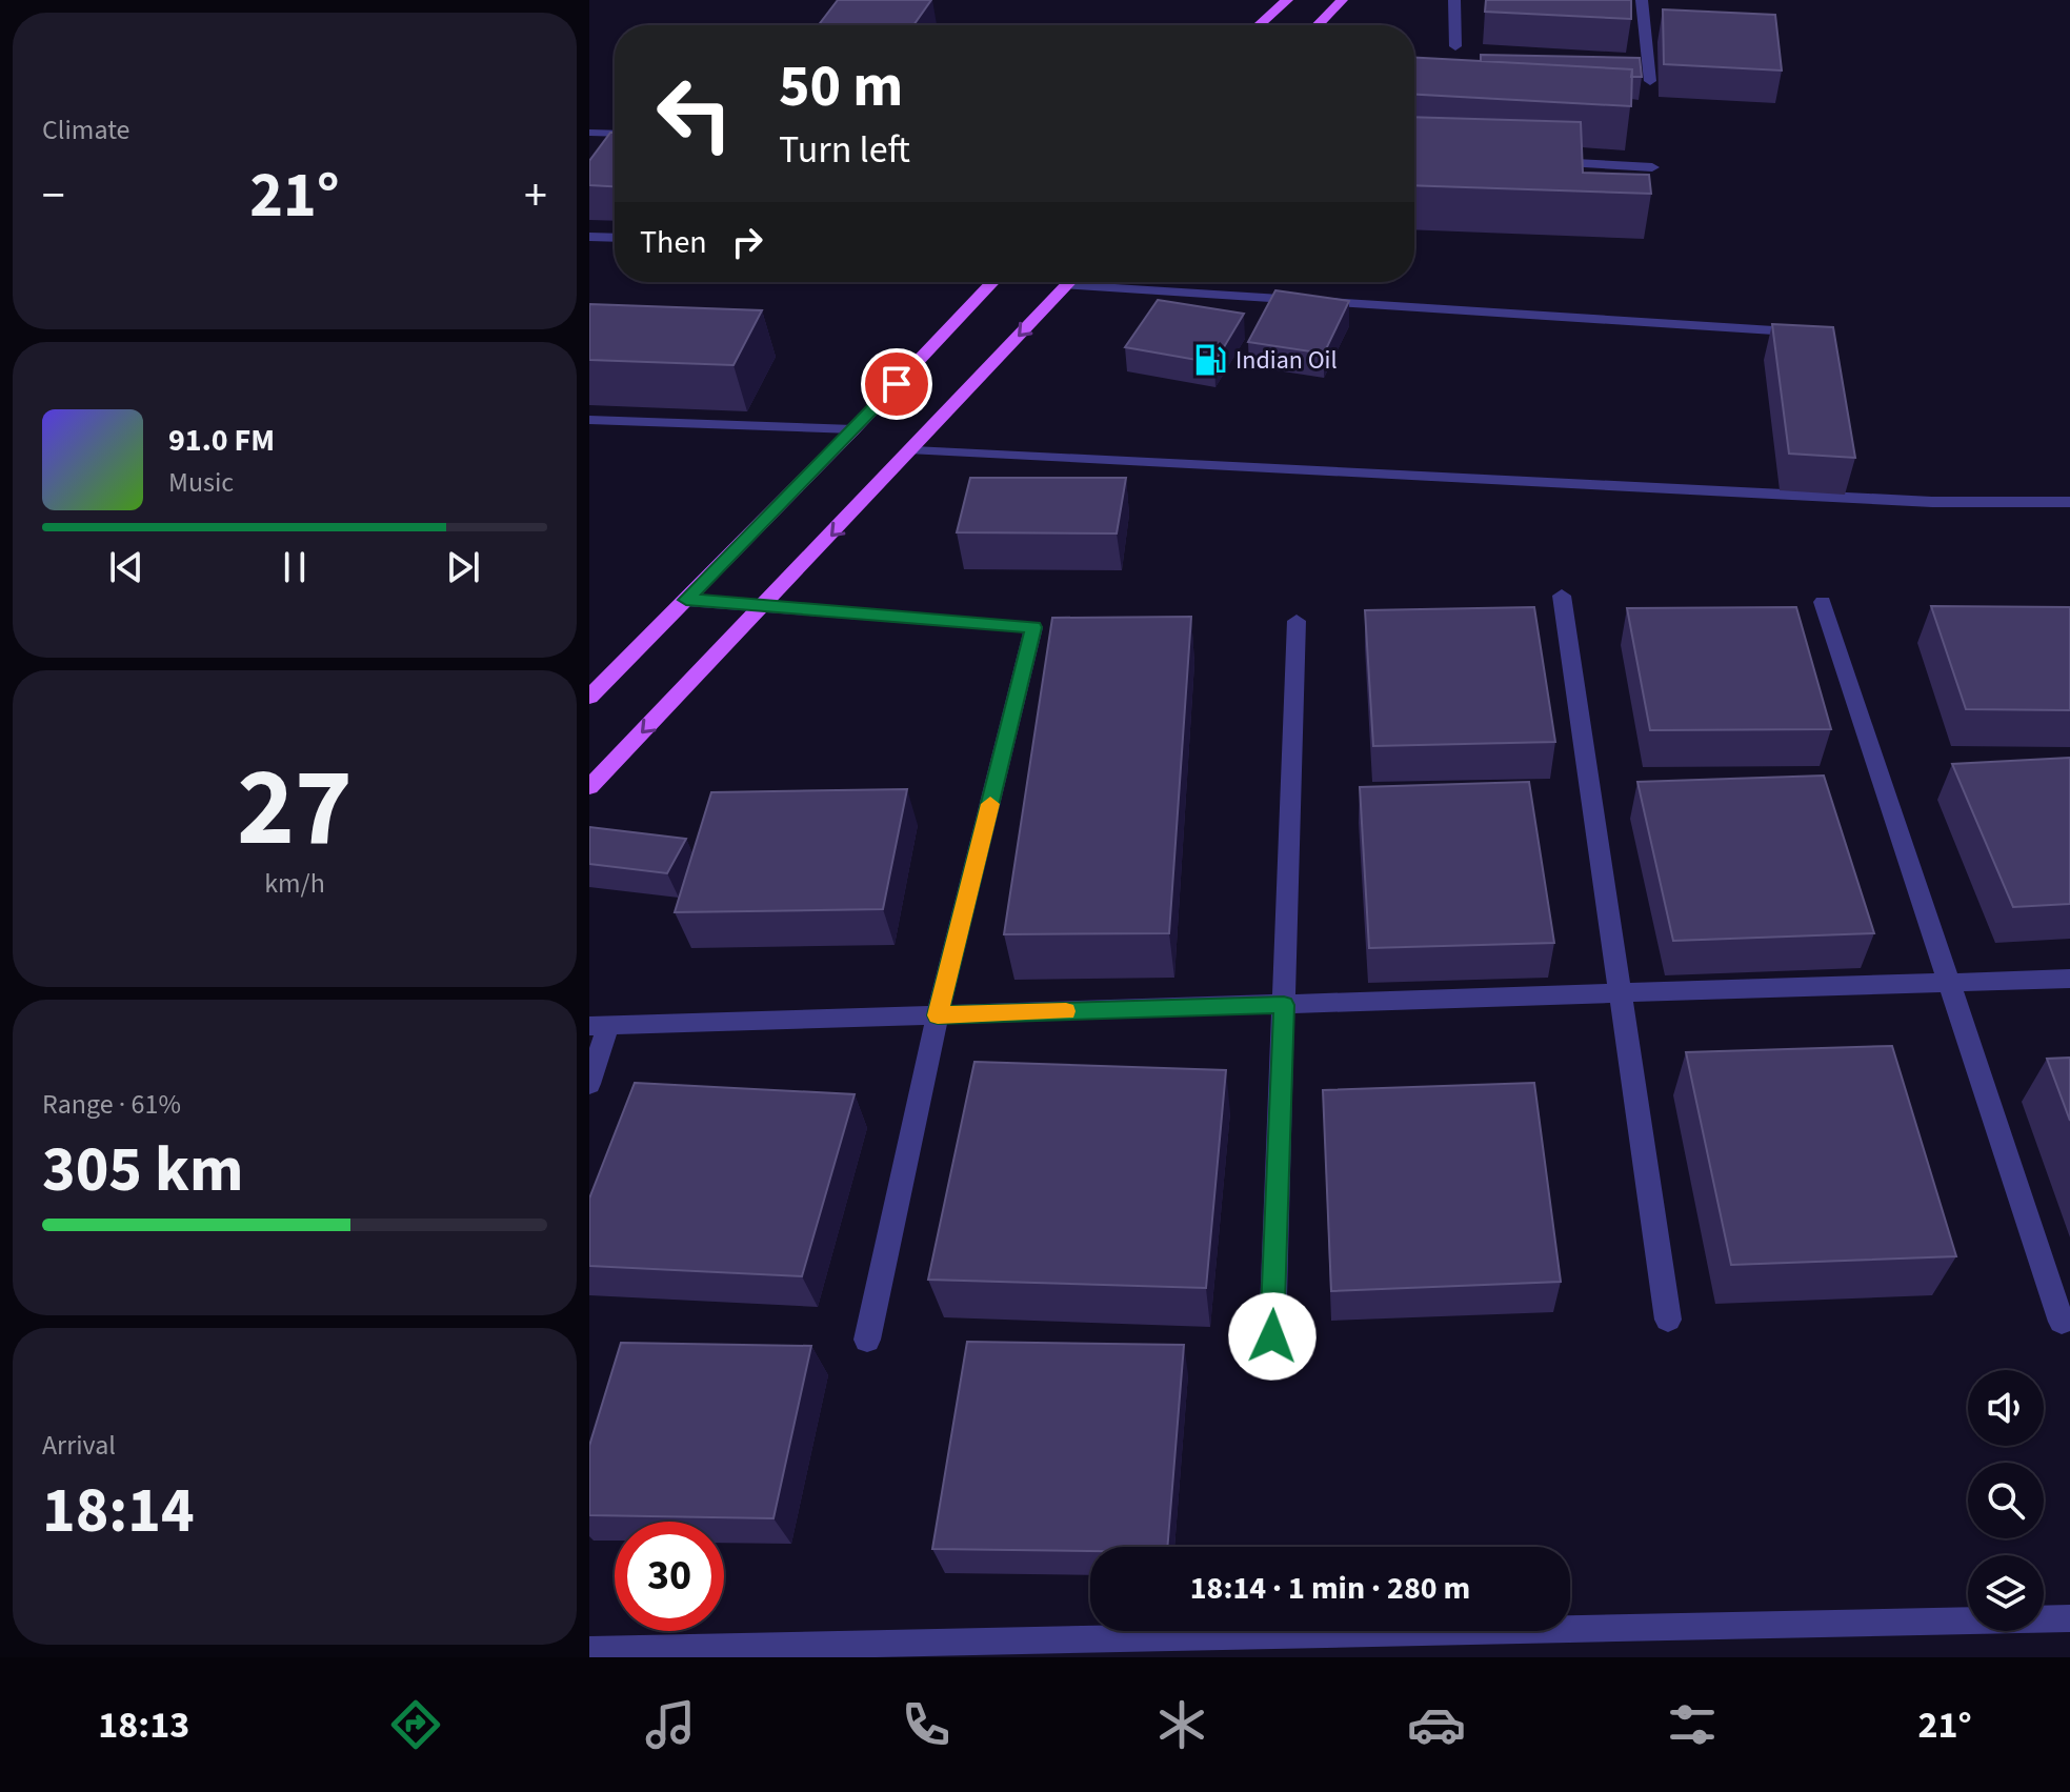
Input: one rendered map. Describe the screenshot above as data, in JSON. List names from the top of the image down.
{
  "places": {
    "fuel station": ["Indian Oil"]
  },
  "page": {
    "tile": [
      "Climate",
      ["27", "km/h"],
      ["Range · 61%", "305 km"],
      ["Arrival", "18:14"]
    ],
    "turn": ["50 m", "Turn left"],
    "heat": ["−", "21°", "+"],
    "then": "Then",
    "song": ["91.0 FM", "Music"],
    "limit": "30",
    "trip": "18:14 · 1 min · 280 m",
    "tabs": ["18:13", "21°"]
  }
}
